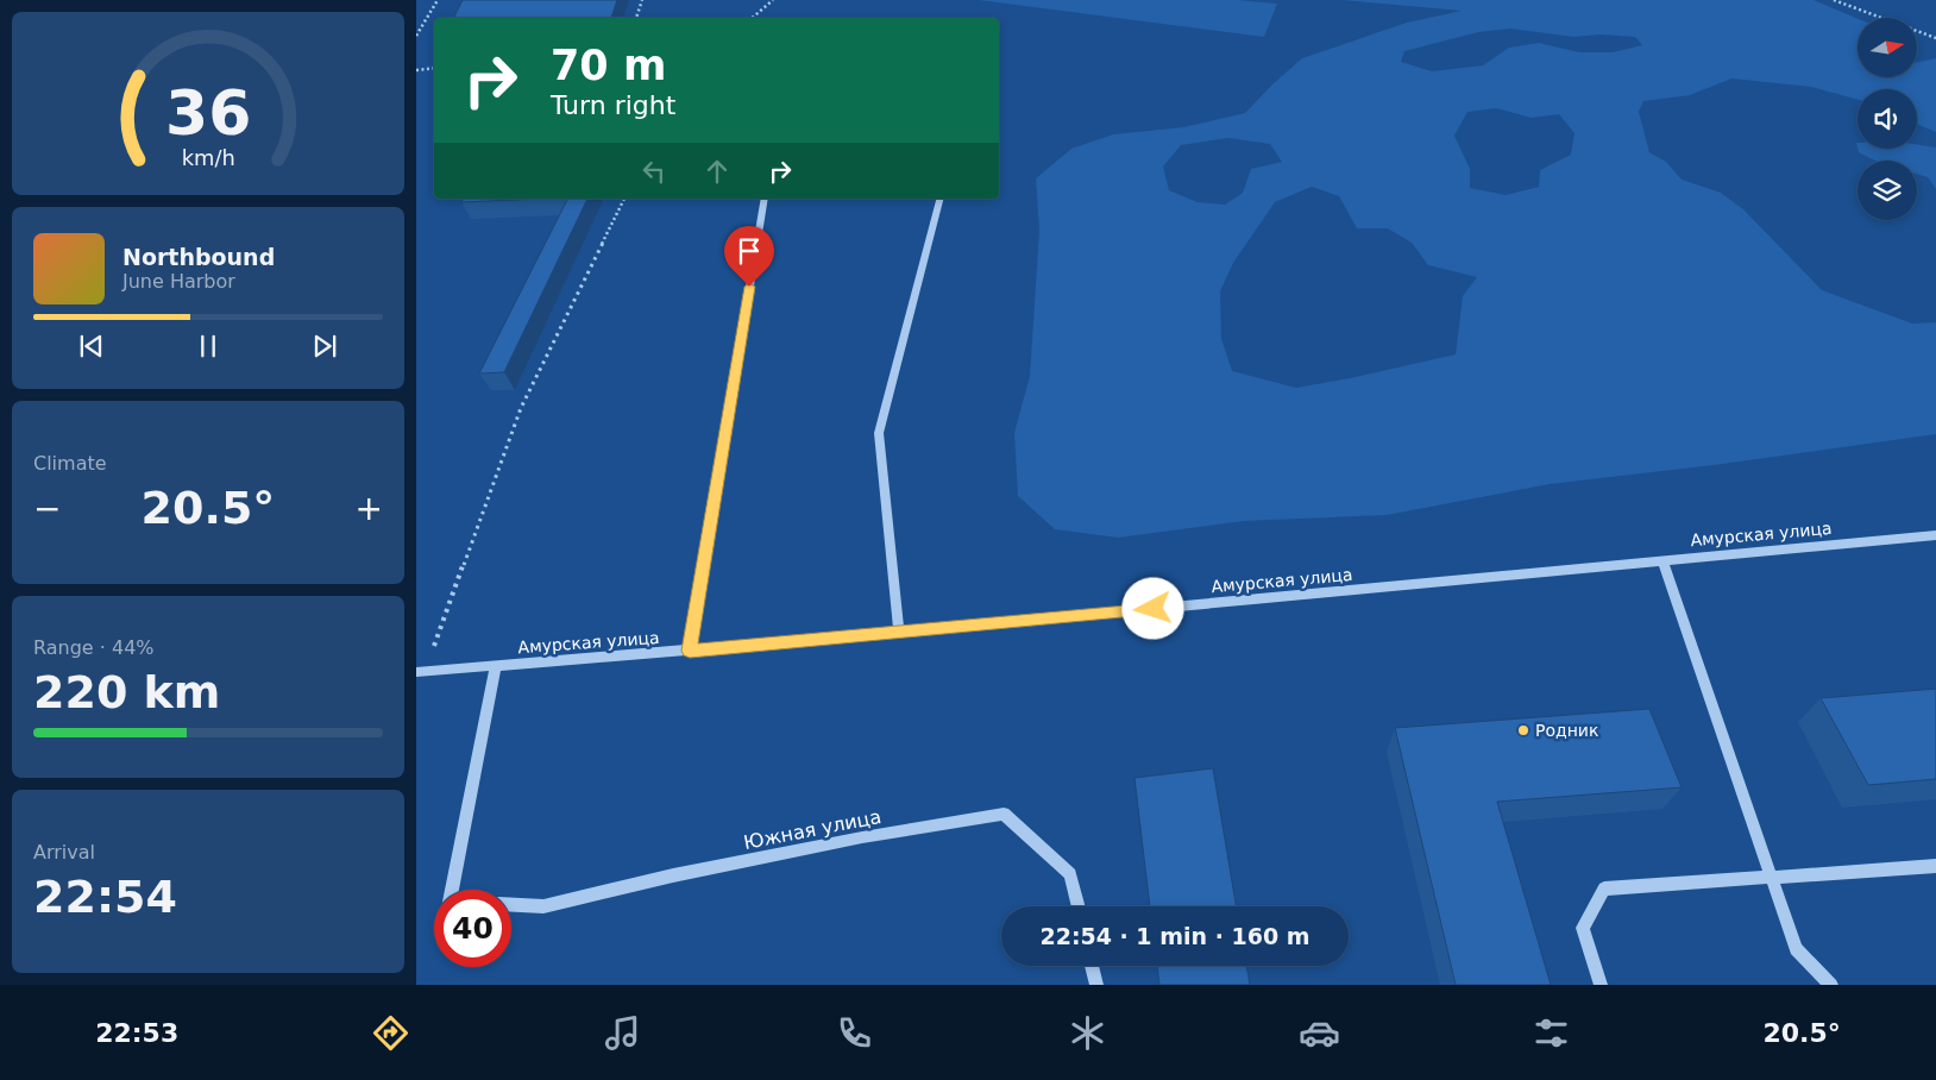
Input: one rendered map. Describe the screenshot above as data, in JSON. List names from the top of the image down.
{
  "streets": {
    "street": ["Амурская улица", "Южная улица"]
  },
  "places": ["Родник"],
  "north": "right",
  "page": {
    "turn": ["70 m", "Turn right"],
    "song": ["Northbound", "June Harbor"],
    "tile": [
      "Climate",
      ["Range · 44%", "220 km"],
      ["Arrival", "22:54"]
    ],
    "heat": ["−", "20.5°", "+"],
    "limit": "40",
    "trip": "22:54 · 1 min · 160 m",
    "tabs": ["22:53", "20.5°"],
    "gauge": ["36", "km/h"]
  }
}
